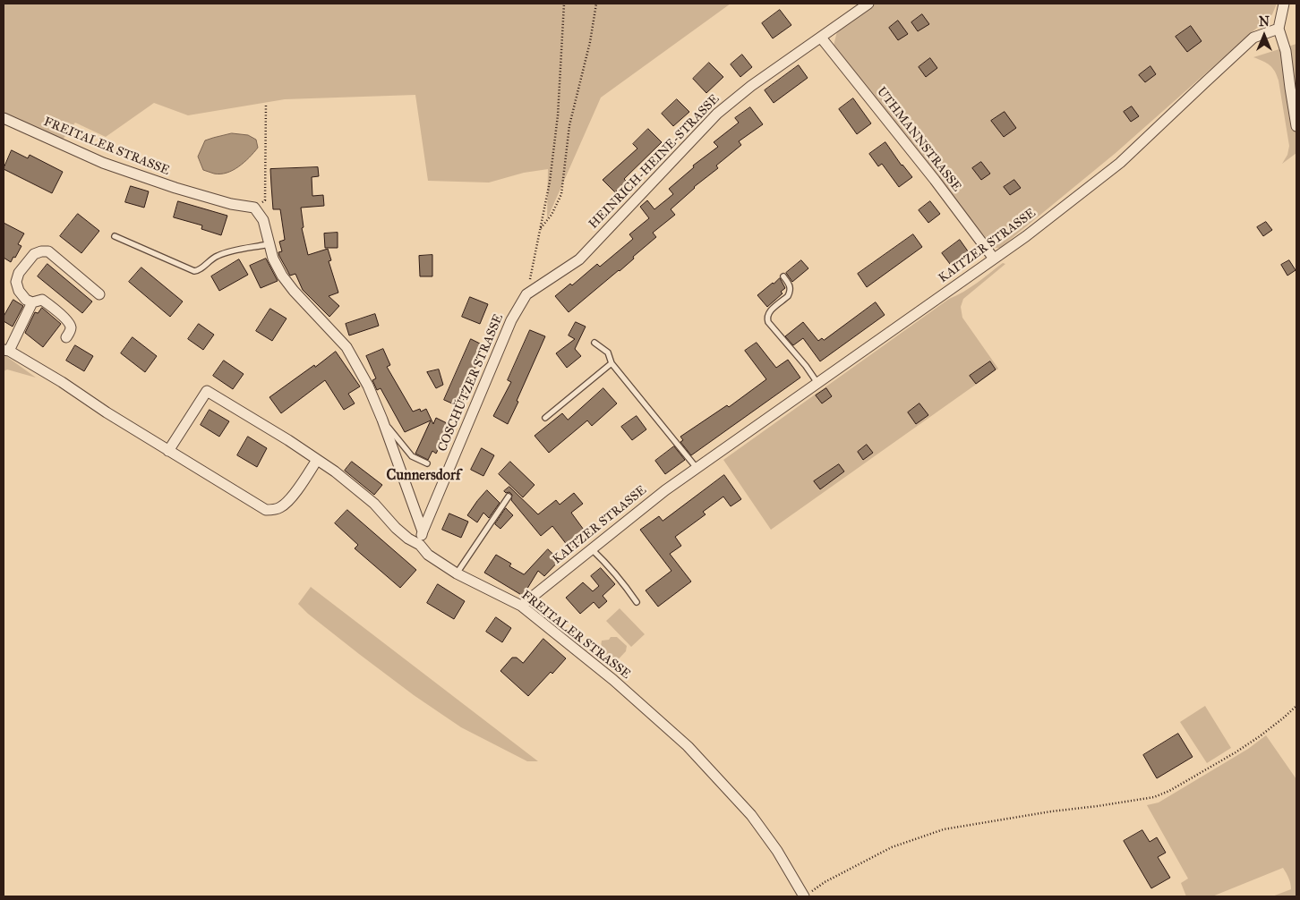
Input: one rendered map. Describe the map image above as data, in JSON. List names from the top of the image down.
{
  "streets": {
    "street": [
      "UTHMANNSTRASSE",
      "FREITALER STRASSE",
      "HEINRICH-HEINE-STRASSE",
      "KAITZER STRASSE",
      "COSCHÜTZER STRASSE"
    ]
  },
  "crossings": [
    ["UTHMANNSTRASSE", "HEINRICH-HEINE-STRASSE"],
    ["UTHMANNSTRASSE", "KAITZER STRASSE"],
    ["FREITALER STRASSE", "KAITZER STRASSE"],
    ["HEINRICH-HEINE-STRASSE", "COSCHÜTZER STRASSE"]
  ],
  "districts": ["Cunnersdorf"],
  "north": "top"
}
